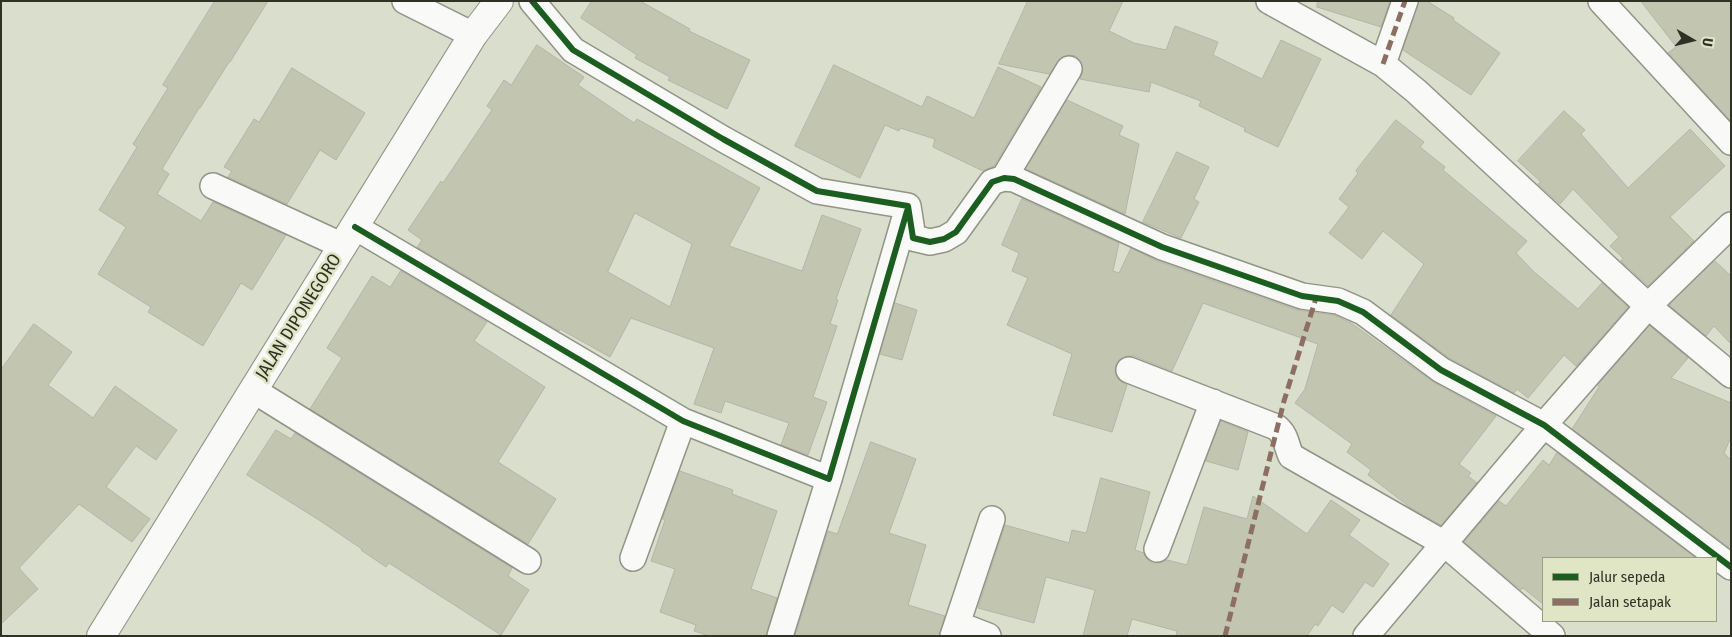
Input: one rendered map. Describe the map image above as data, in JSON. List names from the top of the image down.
{
  "streets": {
    "street": ["JALAN DIPONEGORO"]
  },
  "legend": ["Jalur sepeda", "Jalan setapak"],
  "north": "right"
}
